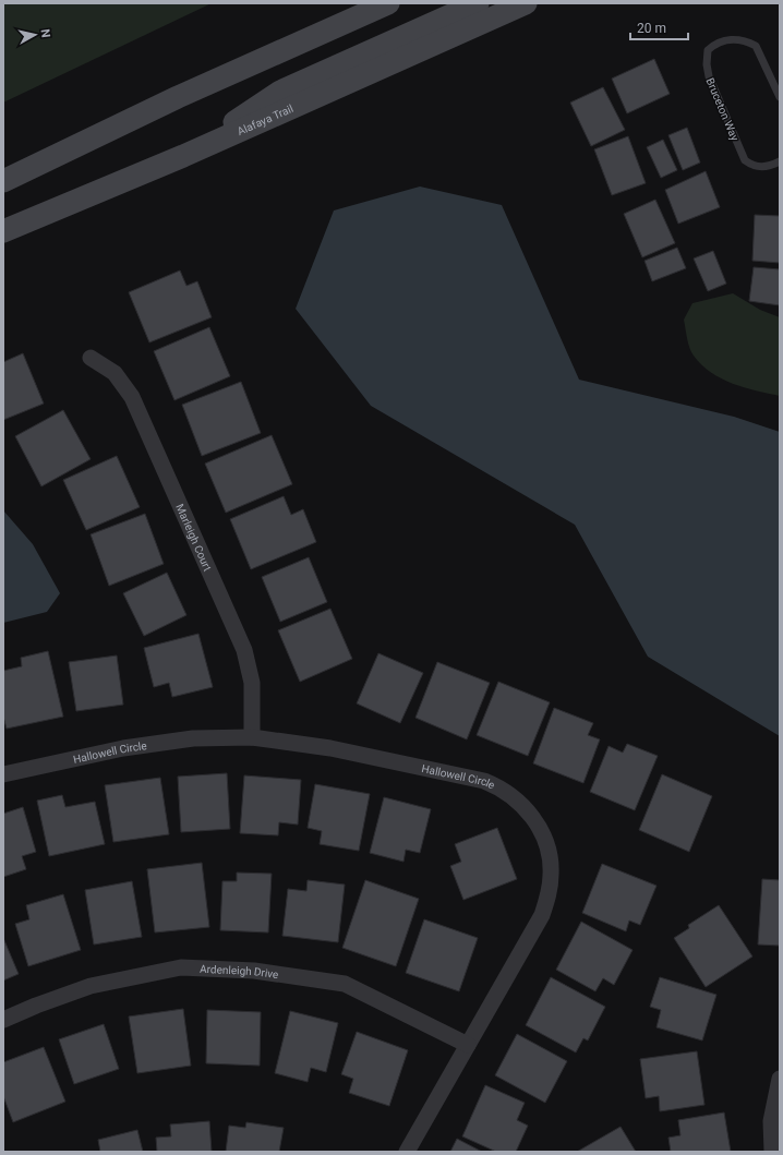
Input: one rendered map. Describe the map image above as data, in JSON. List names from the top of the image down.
{
  "streets": {
    "main road": ["Alafaya Trail"],
    "street": ["Marleigh Court", "Hallowell Circle", "Ardenleigh Drive"],
    "lane": ["Bruceton Way"]
  },
  "crossings": [
    ["Marleigh Court", "Hallowell Circle"],
    ["Hallowell Circle", "Ardenleigh Drive"]
  ],
  "scale_bar": "20 m",
  "north": "right"
}
